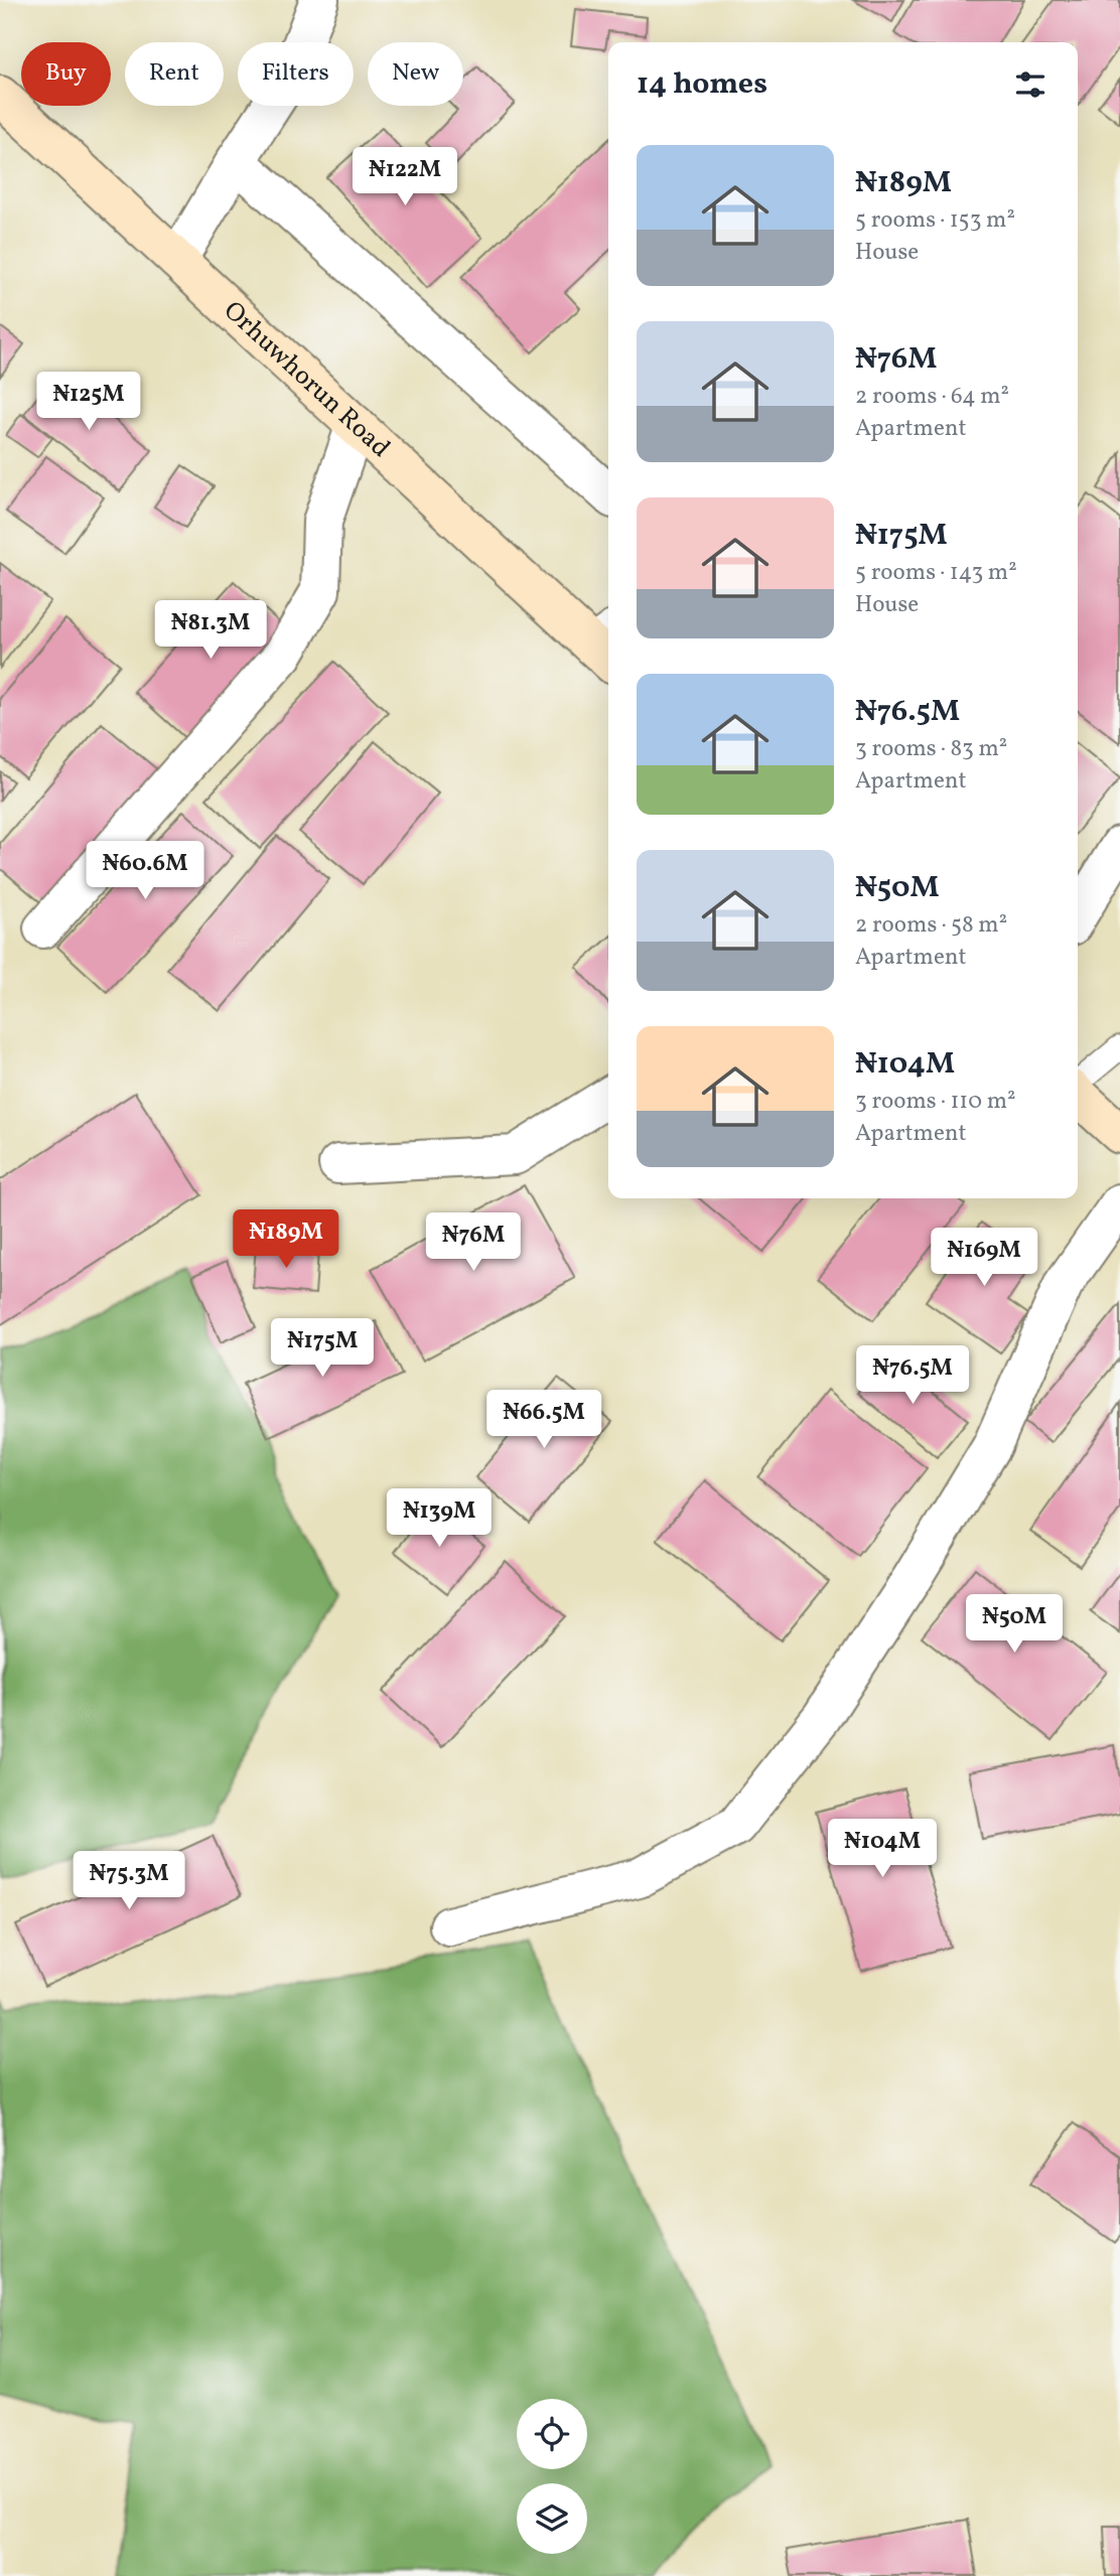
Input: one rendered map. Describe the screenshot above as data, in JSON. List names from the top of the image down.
{
  "streets": {
    "street": ["Orhuwhorun Road"]
  },
  "page": {
    "chip": [
      "Buy",
      "Rent",
      "Filters",
      "New"
    ],
    "heading": "14 homes",
    "list": [
      {
        "name": "₦189M",
        "note": "5 rooms · 153 m² · House"
      },
      {
        "name": "₦76M",
        "note": "2 rooms · 64 m² · Apartment"
      },
      {
        "name": "₦175M",
        "note": "5 rooms · 143 m² · House"
      },
      {
        "name": "₦76.5M",
        "note": "3 rooms · 83 m² · Apartment"
      },
      {
        "name": "₦50M",
        "note": "2 rooms · 58 m² · Apartment"
      },
      {
        "name": "₦104M",
        "note": "3 rooms · 110 m² · Apartment"
      }
    ],
    "price": [
      "₦122M",
      "₦125M",
      "₦81.3M",
      "₦60.6M",
      "₦189M",
      "₦76M",
      "₦169M",
      "₦175M",
      "₦76.5M",
      "₦66.5M",
      "₦139M",
      "₦50M",
      "₦104M",
      "₦75.3M"
    ]
  }
}
